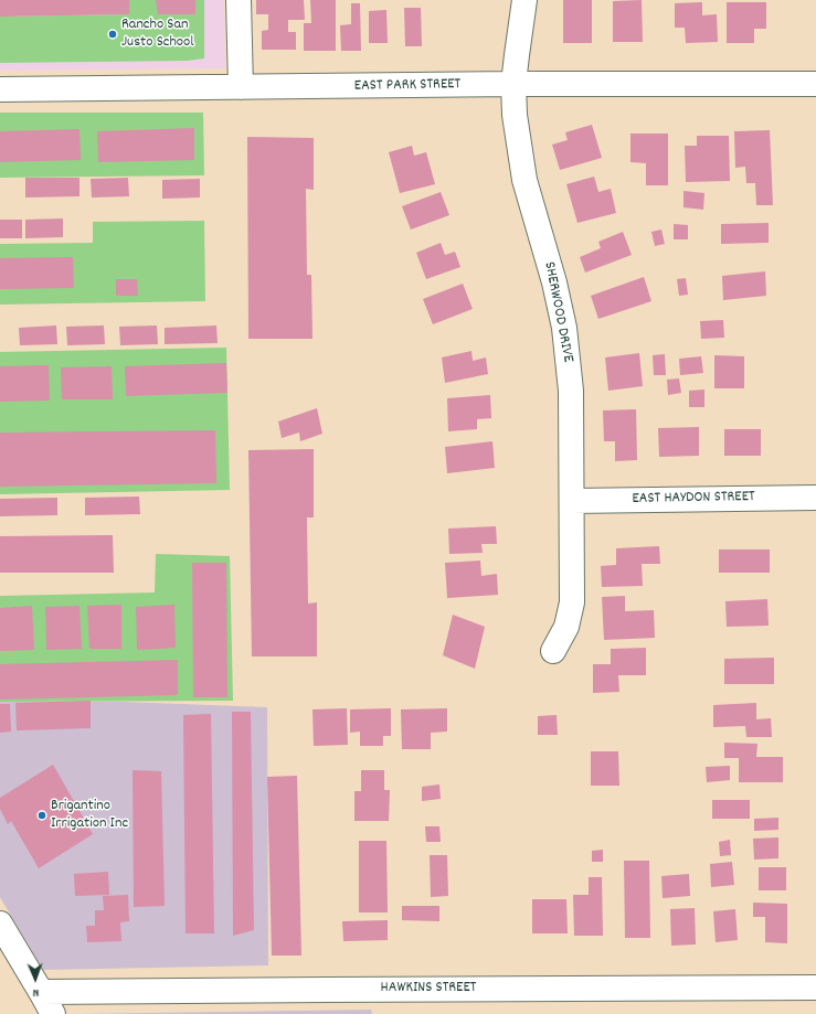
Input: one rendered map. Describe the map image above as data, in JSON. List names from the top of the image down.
{
  "streets": {
    "street": [
      "EAST PARK STREET",
      "SHERWOOD DRIVE",
      "EAST HAYDON STREET",
      "HAWKINS STREET"
    ]
  },
  "crossings": [
    ["EAST PARK STREET", "SHERWOOD DRIVE"],
    ["SHERWOOD DRIVE", "EAST HAYDON STREET"]
  ],
  "places": ["Rancho San Justo School", "Brigantino Irrigation Inc"],
  "north": "bottom"
}
